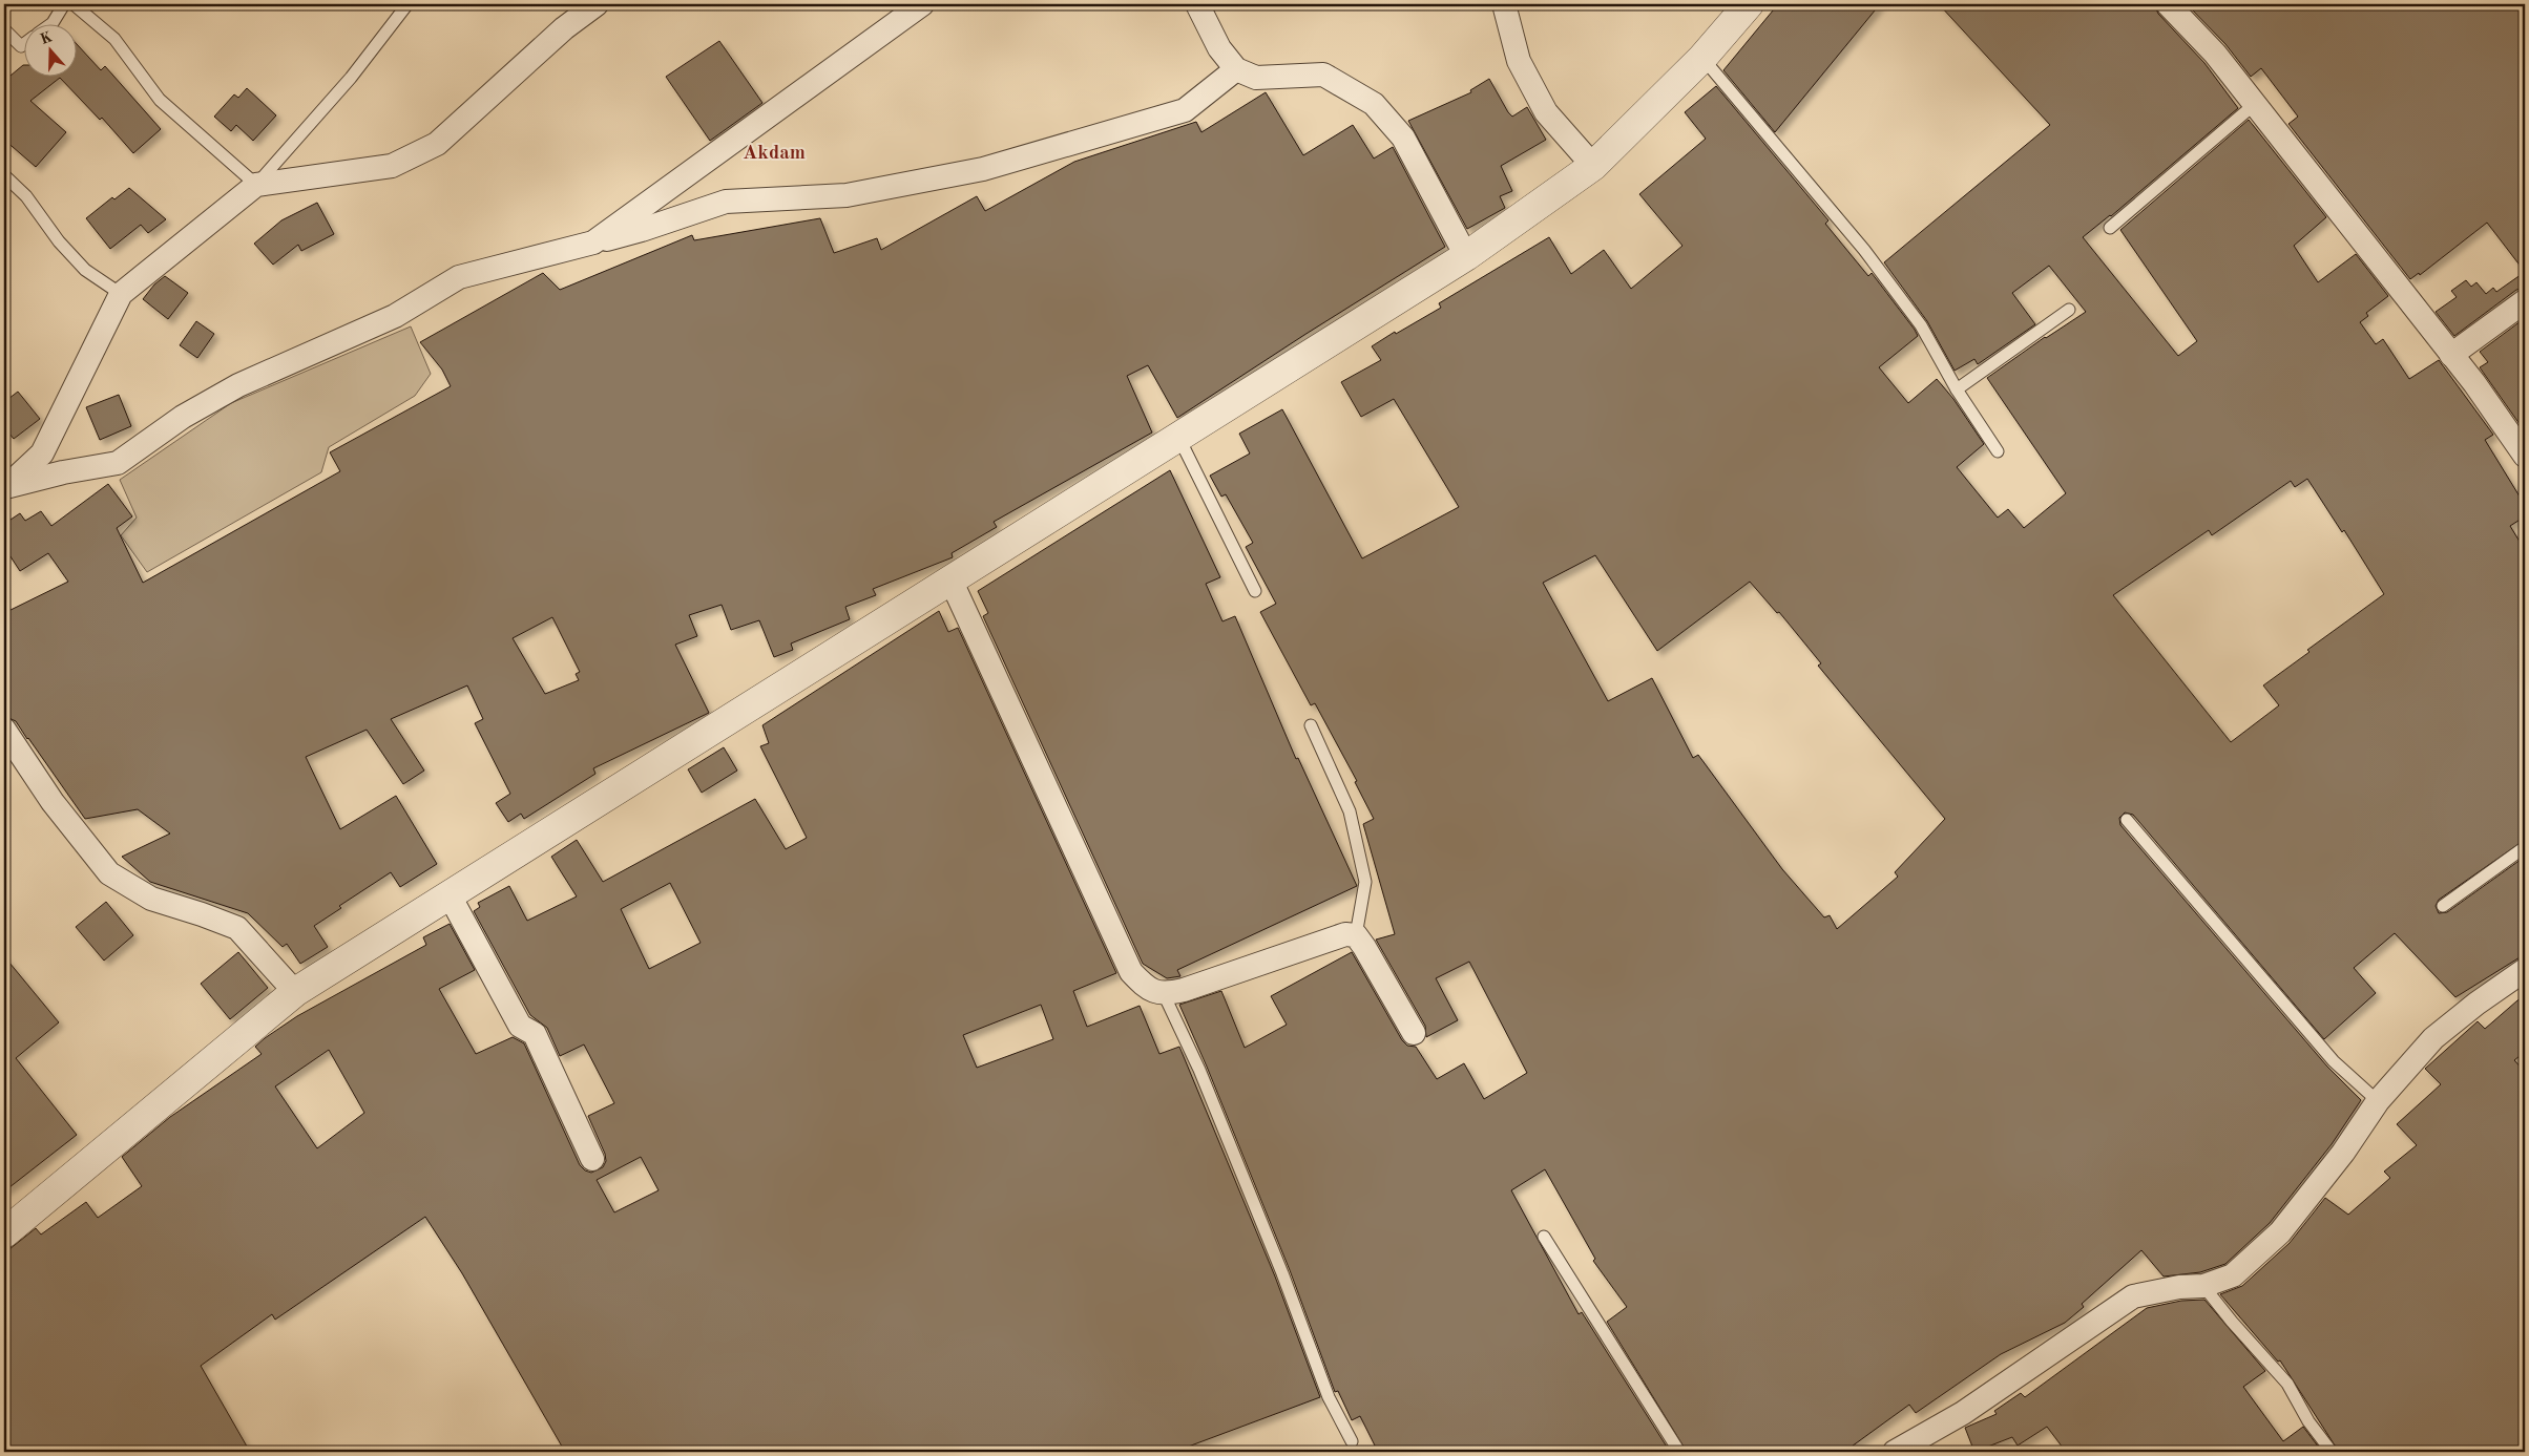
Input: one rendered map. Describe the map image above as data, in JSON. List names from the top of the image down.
{
  "districts": ["Akdam"],
  "north": "top"
}
